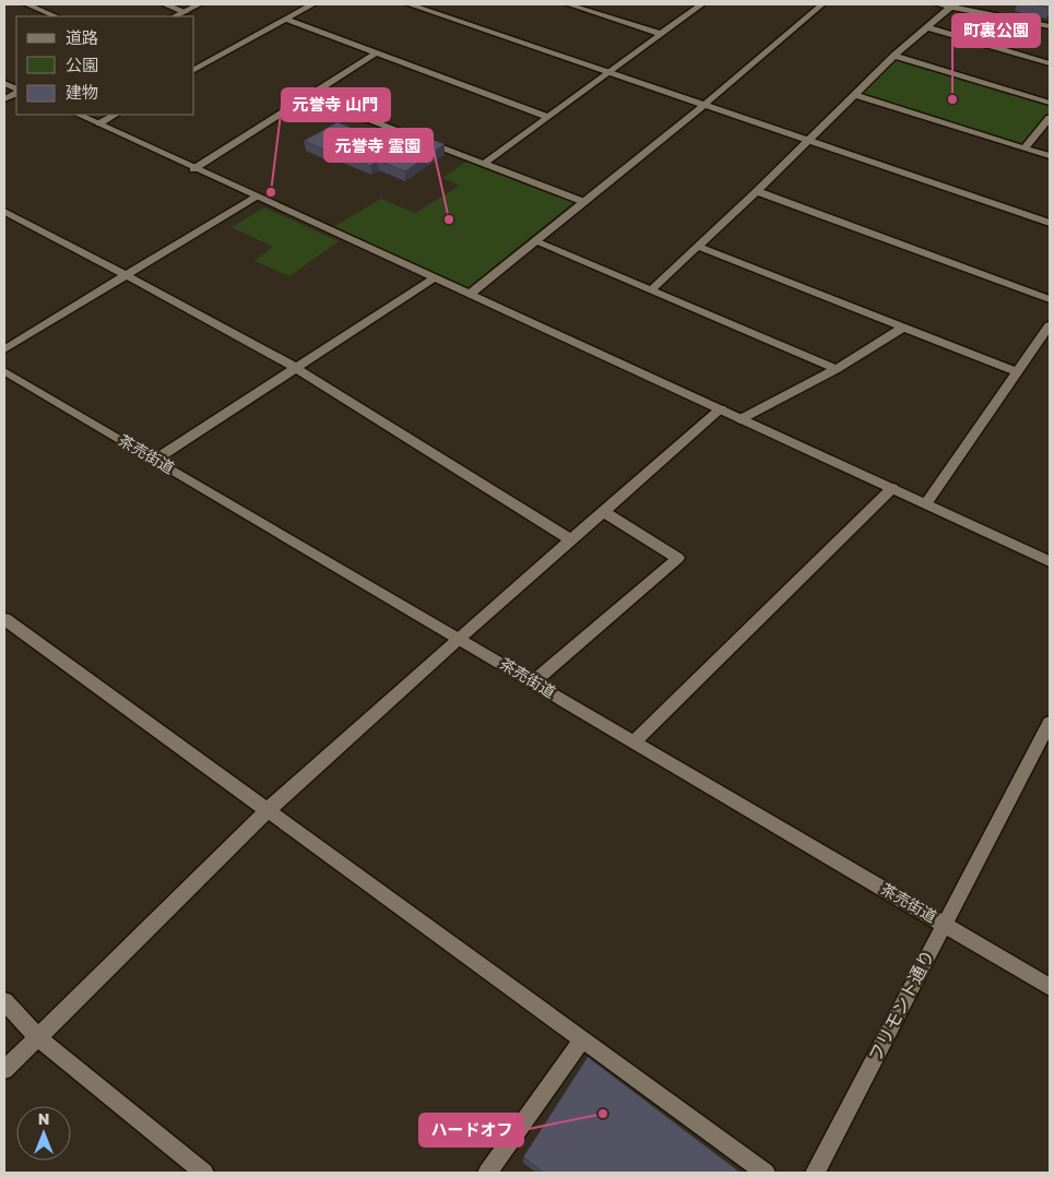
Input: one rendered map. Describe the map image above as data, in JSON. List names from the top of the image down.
{
  "streets": {
    "street": ["茶売街道", "フリモント通り"]
  },
  "crossings": [
    ["茶売街道", "フリモント通り"]
  ],
  "places": [
    "町裏公園",
    "元誉寺 山門",
    "元誉寺 霊園",
    "ハードオフ"
  ],
  "legend": ["道路", "公園", "建物"],
  "north": "top"
}
